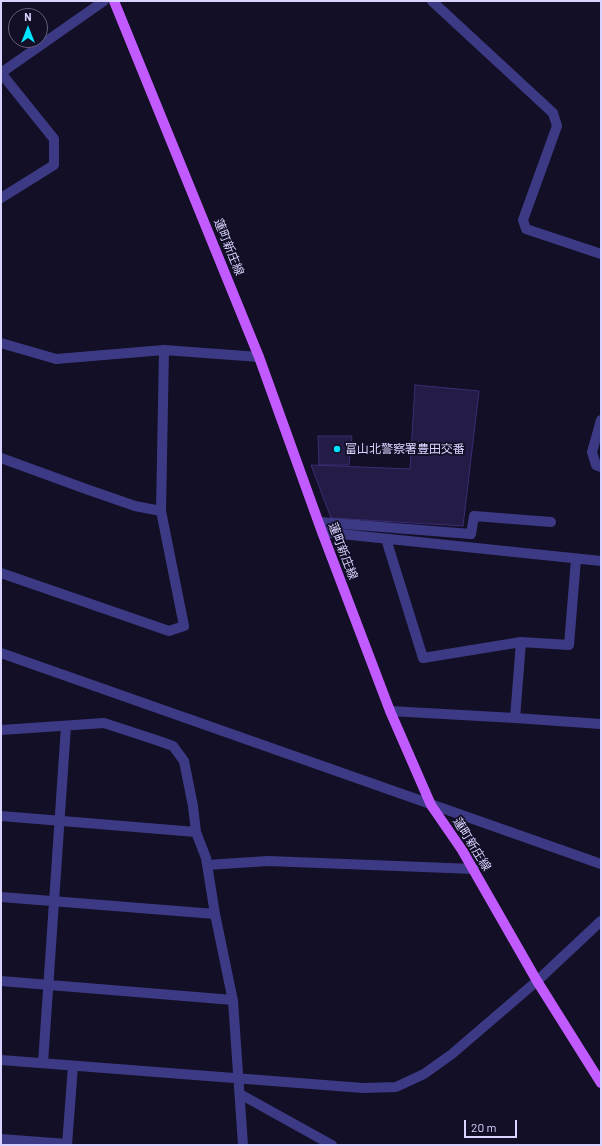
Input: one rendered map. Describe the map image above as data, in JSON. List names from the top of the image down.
{
  "streets": {
    "main road": ["蓮町新庄線"]
  },
  "places": ["富山北警察署豊田交番"],
  "scale_bar": "20 m",
  "north": "top"
}
